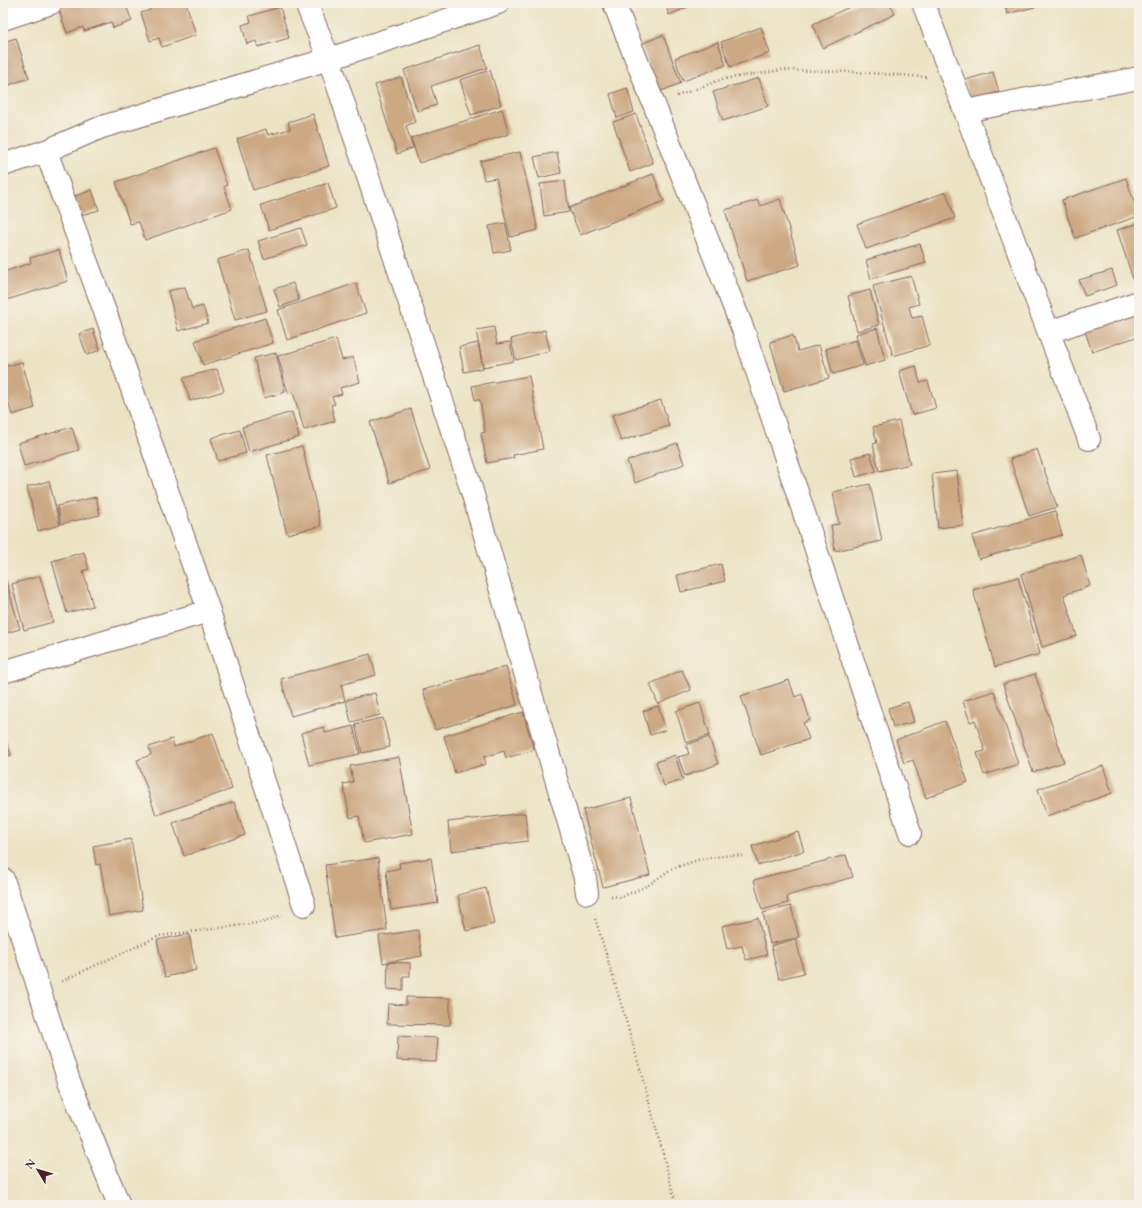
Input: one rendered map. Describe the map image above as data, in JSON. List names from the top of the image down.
{
  "north": "top left"
}
